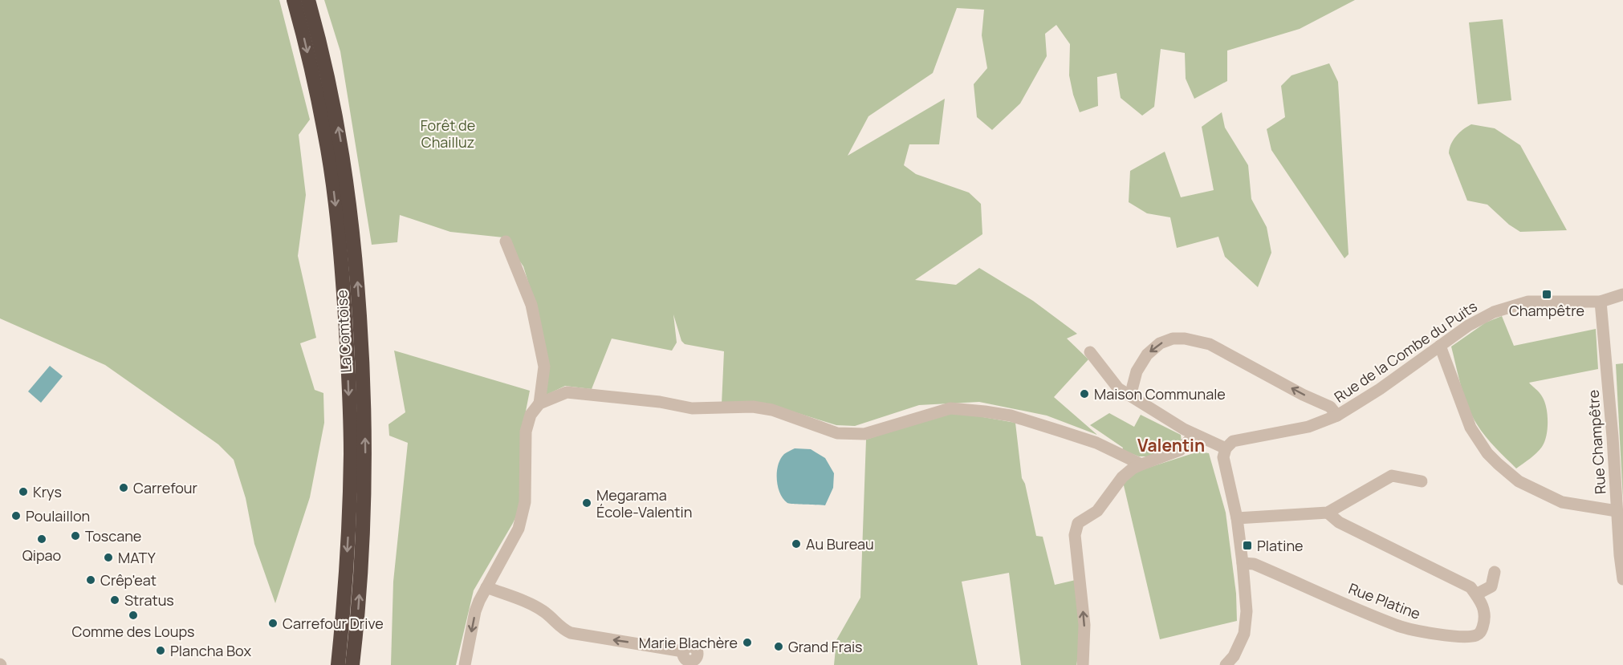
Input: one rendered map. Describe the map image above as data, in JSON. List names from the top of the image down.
{
  "streets": {
    "highway": ["La Comtoise"],
    "street": ["Rue de la Combe du Puits", "Rue Champêtre", "Rue Platine"]
  },
  "crossings": [
    ["Rue de la Combe du Puits", "Rue Champêtre"]
  ],
  "districts": ["Valentin"],
  "parks": ["Forêt de Chailluz"],
  "places": {
    "transit": ["Champêtre", "Platine"],
    "other": [
      "Maison Communale",
      "Carrefour",
      "Krys",
      "Megarama École-Valentin",
      "Poulaillon",
      "Toscane",
      "Qipao",
      "Au Bureau",
      "MATY",
      "Crêp'eat",
      "Stratus",
      "Comme des Loups",
      "Carrefour Drive",
      "Marie Blachère",
      "Grand Frais",
      "Plancha Box"
    ]
  }
}
